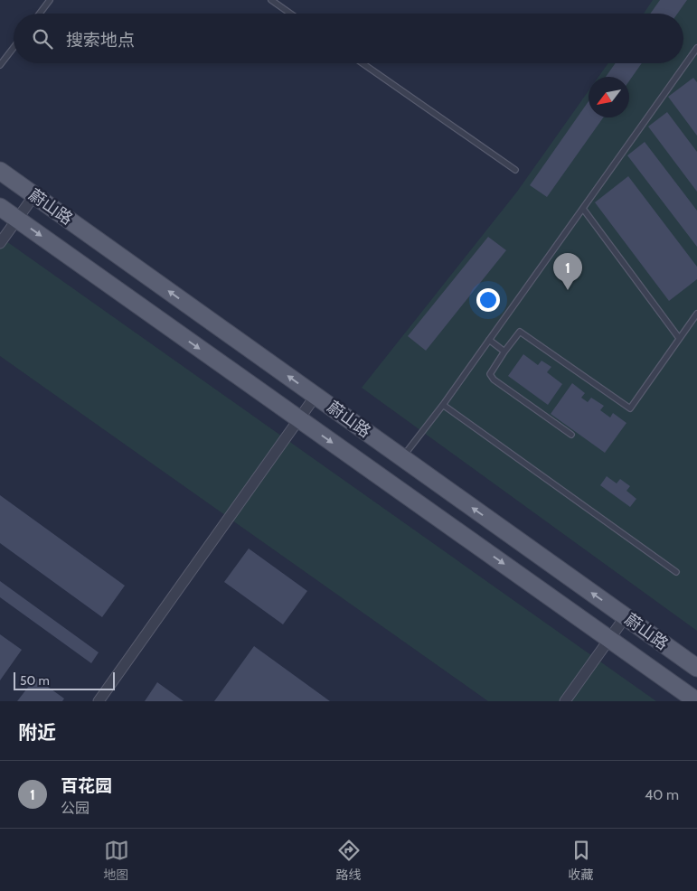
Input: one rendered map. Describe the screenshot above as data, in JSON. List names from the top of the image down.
{
  "streets": {
    "main road": ["蔚山路"]
  },
  "scale_bar": "50 m",
  "north": "bottom left",
  "page": {
    "search": "搜索地点",
    "pins": "1",
    "scale": "50 m",
    "heading": "附近",
    "list": [
      {
        "mark": "1",
        "name": "百花园",
        "note": "公园",
        "value": "40 m"
      }
    ],
    "nav": ["地图", "路线", "收藏"]
  }
}
